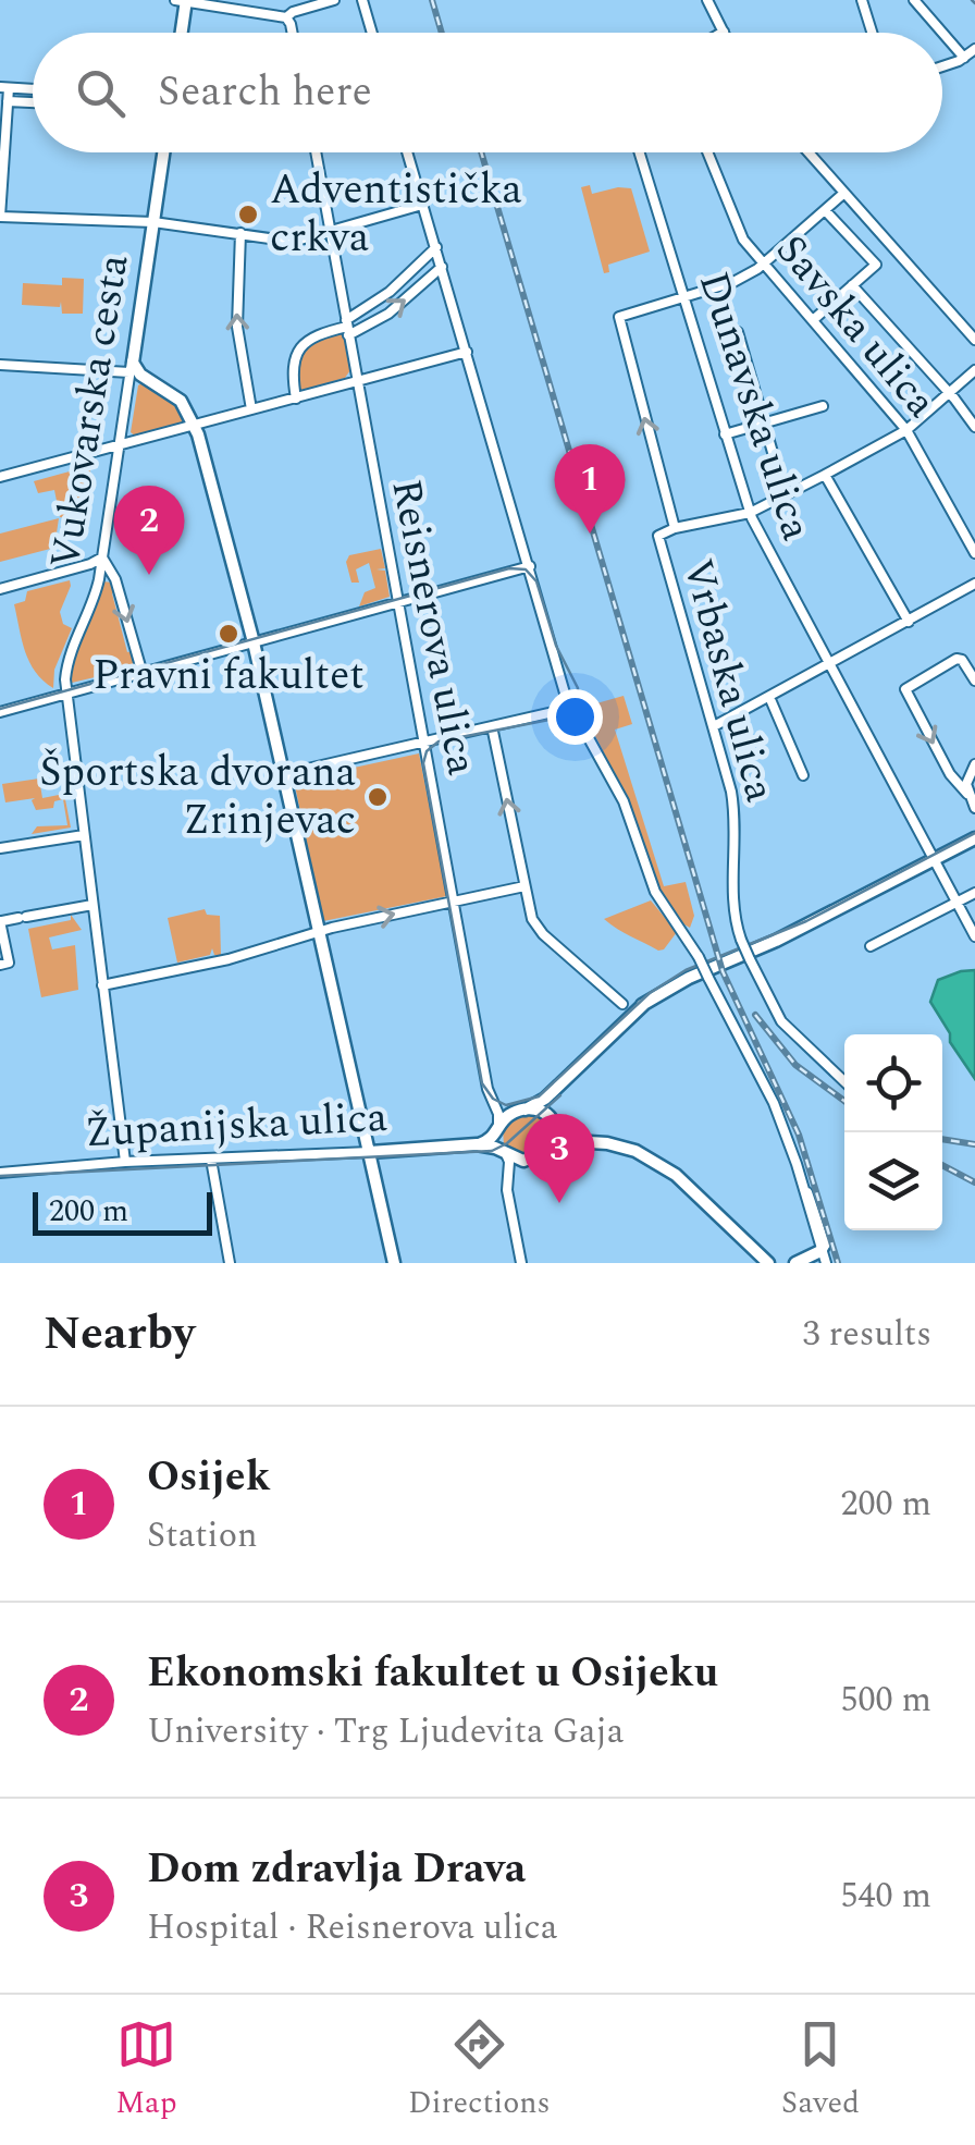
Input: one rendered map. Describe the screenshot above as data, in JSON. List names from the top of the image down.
{
  "streets": {
    "main road": ["Vukovarska cesta", "Županijska ulica"],
    "street": [
      "Savska ulica",
      "Dunavska ulica",
      "Reisnerova ulica",
      "Vrbaska ulica"
    ]
  },
  "crossings": [
    ["Dunavska ulica", "Vrbaska ulica"],
    ["Vukovarska cesta", "Županijska ulica"],
    ["Reisnerova ulica", "Županijska ulica"]
  ],
  "places": ["Adventistička crkva", "Pravni fakultet", "Športska dvorana Zrinjevac"],
  "scale_bar": "200 m",
  "page": {
    "search": "Search here",
    "pins": ["1", "2", "3"],
    "scale": "200 m",
    "heading": ["Nearby", "3 results"],
    "list": [
      {
        "mark": "1",
        "name": "Osijek",
        "note": "Station",
        "value": "200 m"
      },
      {
        "mark": "2",
        "name": "Ekonomski fakultet u Osijeku",
        "note": "University · Trg Ljudevita Gaja",
        "value": "500 m"
      },
      {
        "mark": "3",
        "name": "Dom zdravlja Drava",
        "note": "Hospital · Reisnerova ulica",
        "value": "540 m"
      }
    ],
    "nav": ["Map", "Directions", "Saved"]
  }
}
